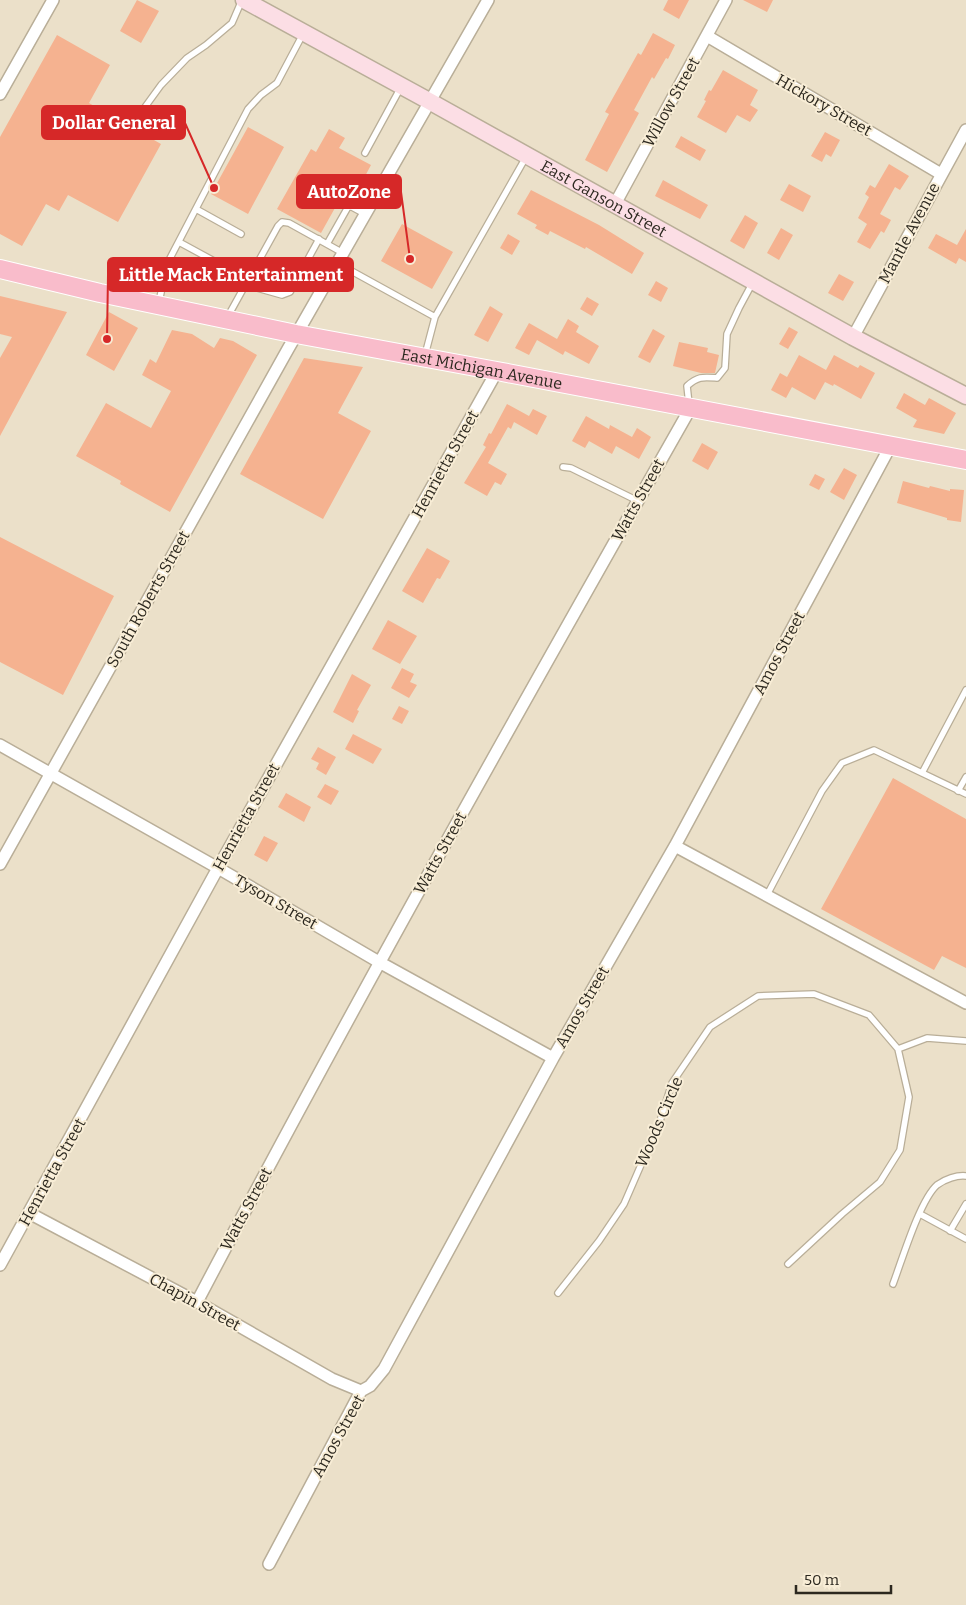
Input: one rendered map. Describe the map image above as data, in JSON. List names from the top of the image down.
{
  "streets": {
    "main road": ["East Michigan Avenue"],
    "street": [
      "Willow Street",
      "Hickory Street",
      "East Ganson Street",
      "Mantle Avenue",
      "Henrietta Street",
      "Watts Street",
      "South Roberts Street",
      "Amos Street",
      "Tyson Street",
      "Chapin Street"
    ],
    "lane": ["Woods Circle"]
  },
  "crossings": [
    ["Willow Street", "Hickory Street"],
    ["Willow Street", "East Ganson Street"],
    ["Hickory Street", "Mantle Avenue"],
    ["East Ganson Street", "Mantle Avenue"],
    ["East Ganson Street", "South Roberts Street"],
    ["East Michigan Avenue", "Henrietta Street"],
    ["East Michigan Avenue", "Watts Street"],
    ["East Michigan Avenue", "South Roberts Street"],
    ["East Michigan Avenue", "Amos Street"],
    ["Henrietta Street", "Tyson Street"],
    ["Henrietta Street", "Chapin Street"],
    ["Watts Street", "Tyson Street"],
    ["Watts Street", "Chapin Street"],
    ["South Roberts Street", "Tyson Street"],
    ["Amos Street", "Tyson Street"],
    ["Amos Street", "Chapin Street"]
  ],
  "places": ["Dollar General", "AutoZone", "Little Mack Entertainment"],
  "scale_bar": "50 m"
}
